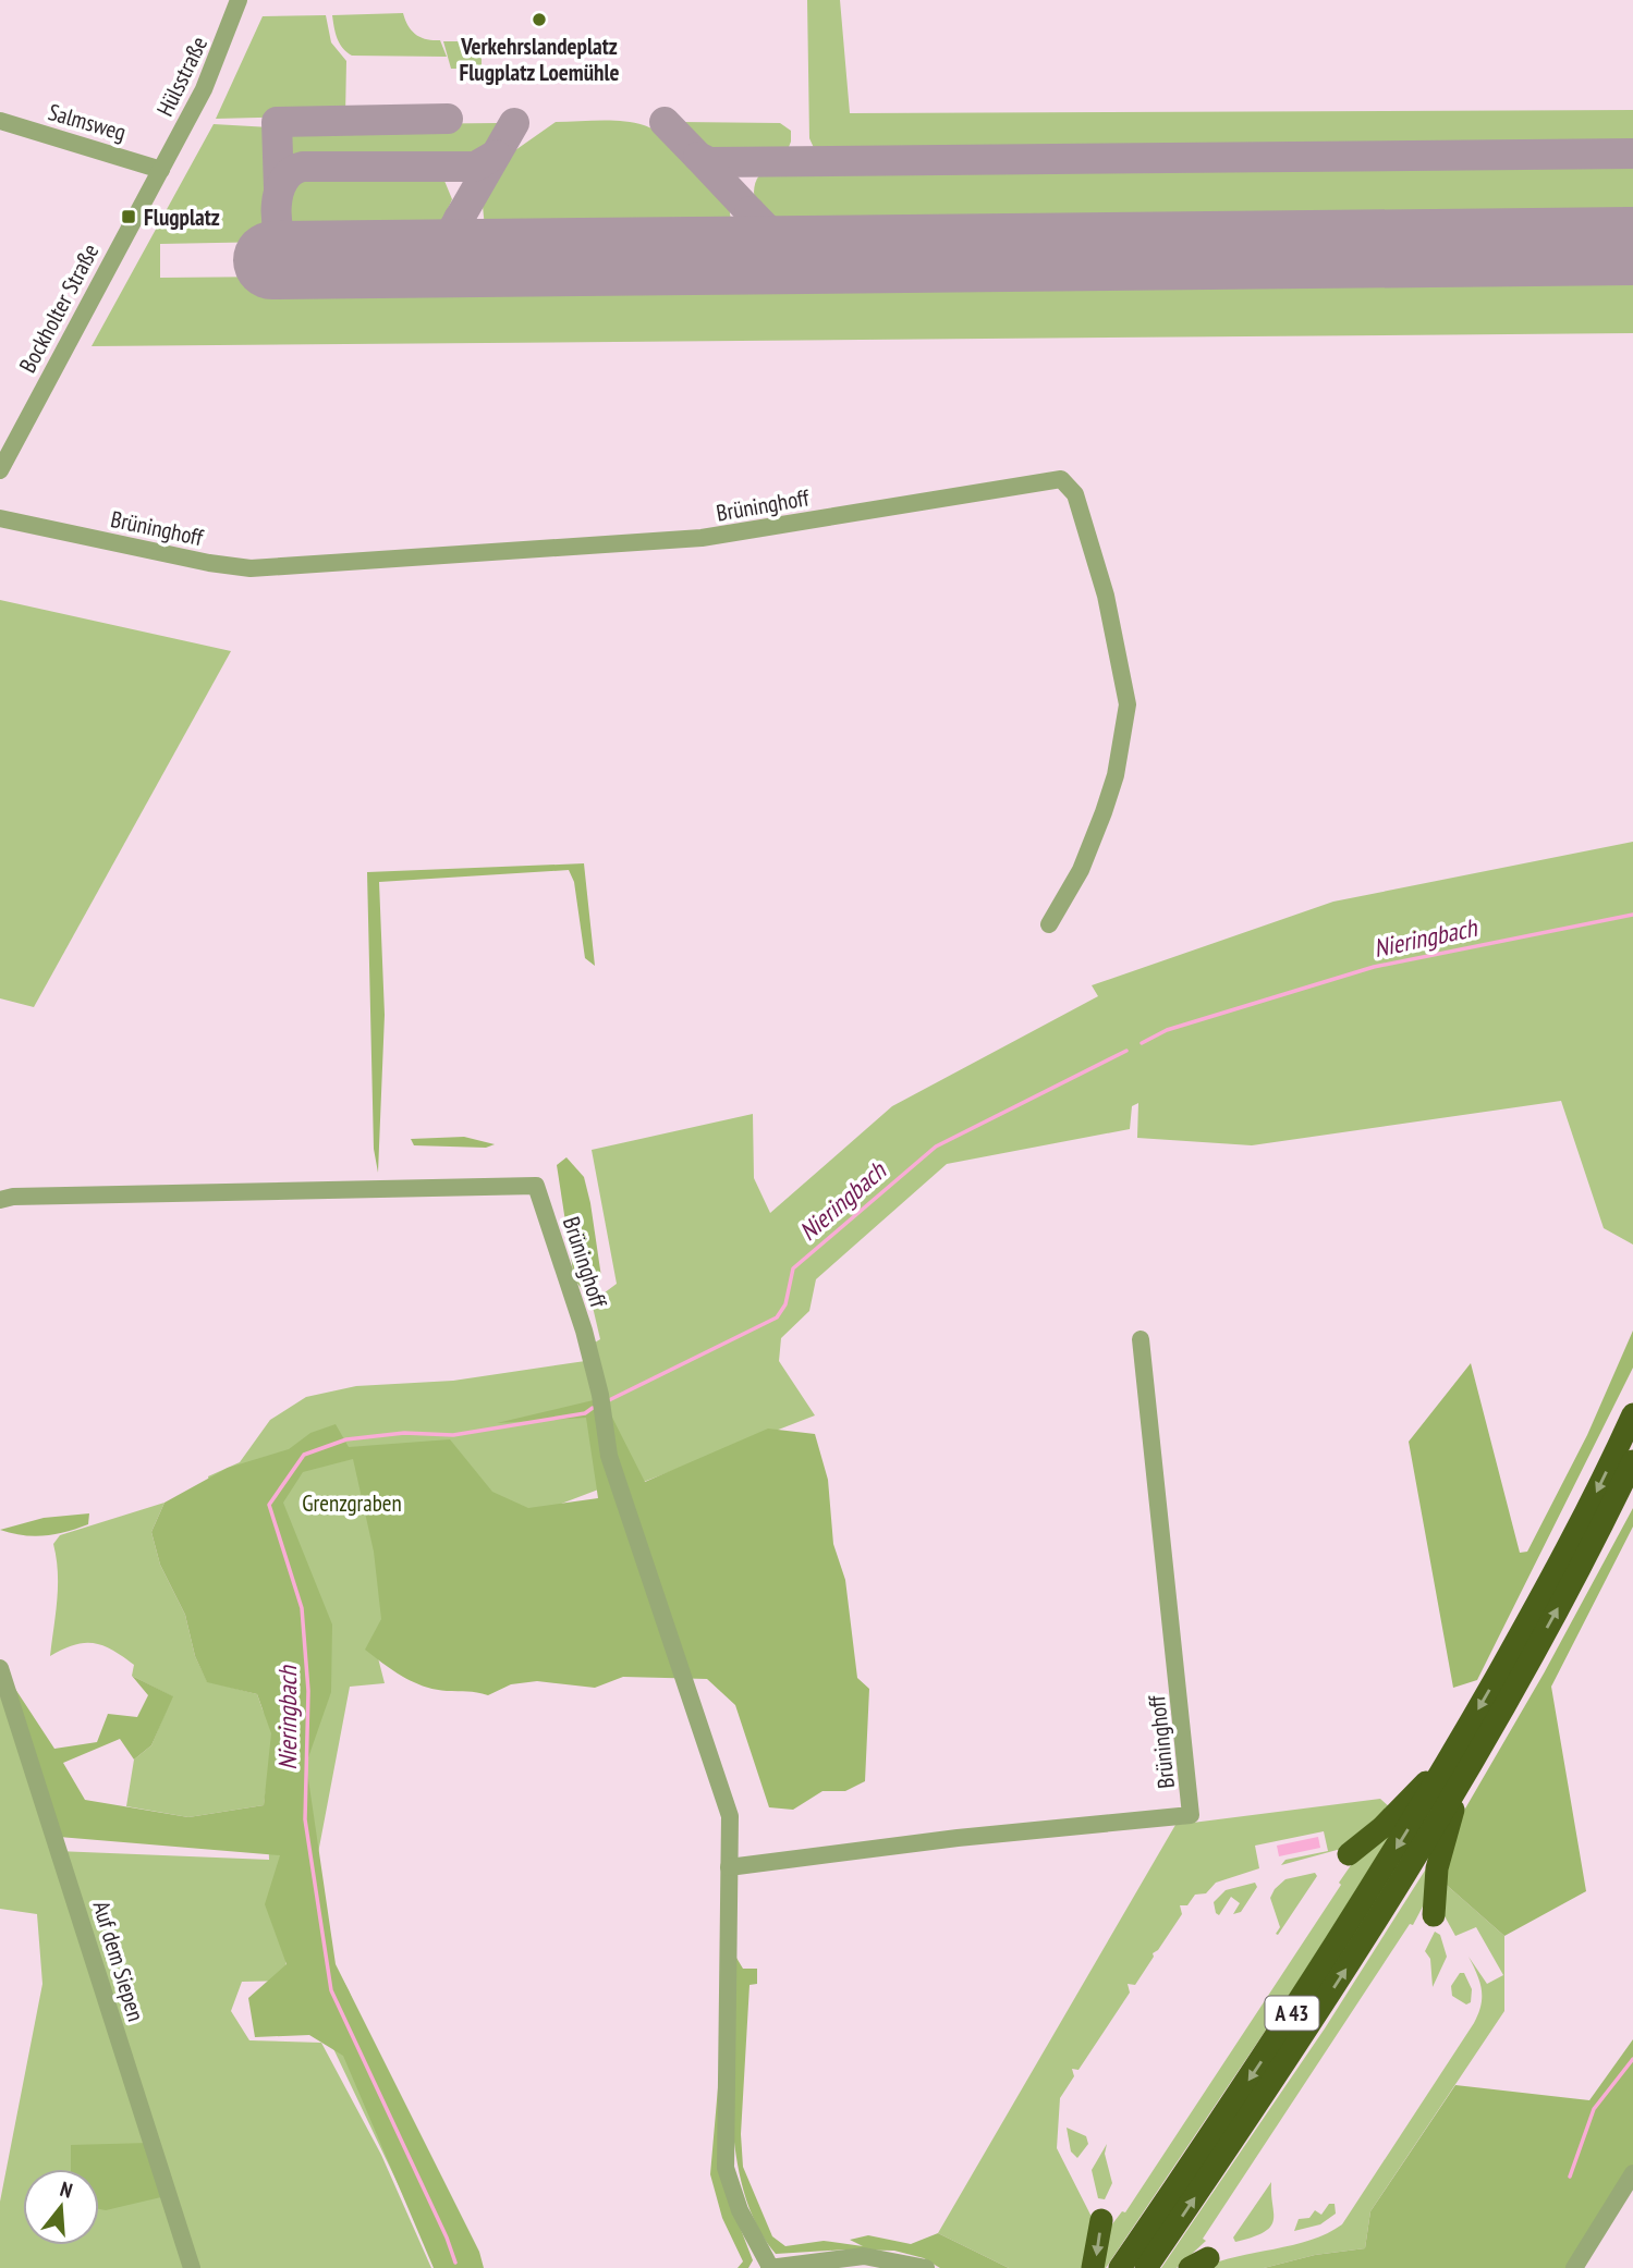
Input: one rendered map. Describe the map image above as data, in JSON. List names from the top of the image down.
{
  "streets": {
    "highway": ["A 43"],
    "street": [
      "Hülsstraße",
      "Salmsweg",
      "Bockholter Straße",
      "Brüninghoff",
      "Auf dem Siepen"
    ]
  },
  "crossings": [
    ["Hülsstraße", "Salmsweg"],
    ["Hülsstraße", "Bockholter Straße"],
    ["Salmsweg", "Bockholter Straße"]
  ],
  "water": ["Nieringbach"],
  "parks": ["Grenzgraben"],
  "places": {
    "other": ["Verkehrslandeplatz Flugplatz Loemühle"],
    "transit": ["Flugplatz"]
  },
  "north": "top"
}
